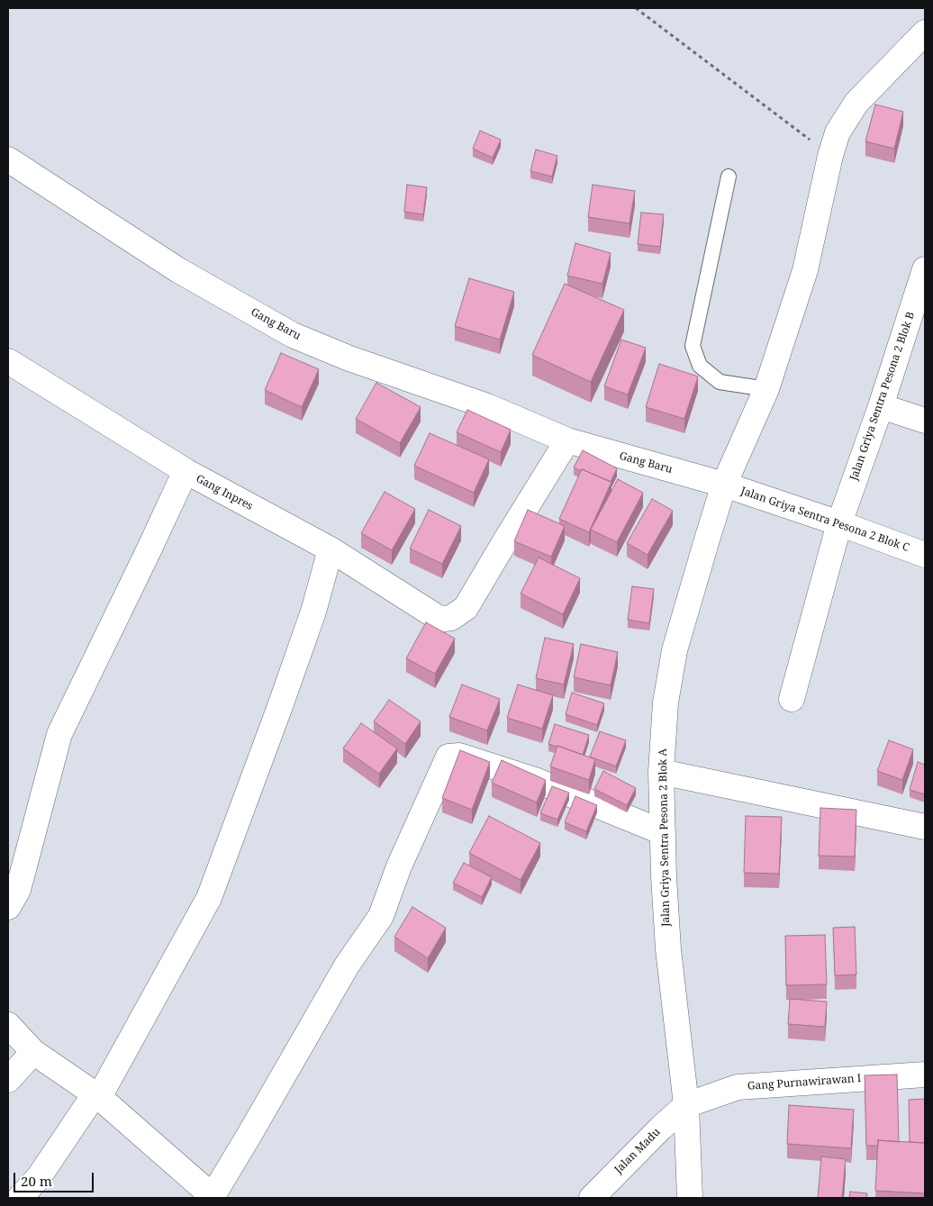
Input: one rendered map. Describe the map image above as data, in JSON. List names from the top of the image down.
{
  "streets": {
    "street": [
      "Gang Baru",
      "Jalan Griya Sentra Pesona 2 Blok B",
      "Gang Inpres",
      "Jalan Griya Sentra Pesona 2 Blok C",
      "Jalan Griya Sentra Pesona 2 Blok A",
      "Gang Purnawirawan I",
      "Jalan Madu"
    ]
  },
  "crossings": [
    ["Gang Baru", "Gang Inpres"],
    ["Gang Baru", "Jalan Griya Sentra Pesona 2 Blok C"],
    ["Gang Baru", "Jalan Griya Sentra Pesona 2 Blok A"],
    ["Jalan Griya Sentra Pesona 2 Blok B", "Jalan Griya Sentra Pesona 2 Blok C"],
    ["Jalan Griya Sentra Pesona 2 Blok C", "Jalan Griya Sentra Pesona 2 Blok A"],
    ["Jalan Griya Sentra Pesona 2 Blok A", "Gang Purnawirawan I"],
    ["Jalan Griya Sentra Pesona 2 Blok A", "Jalan Madu"],
    ["Gang Purnawirawan I", "Jalan Madu"]
  ],
  "scale_bar": "20 m"
}
